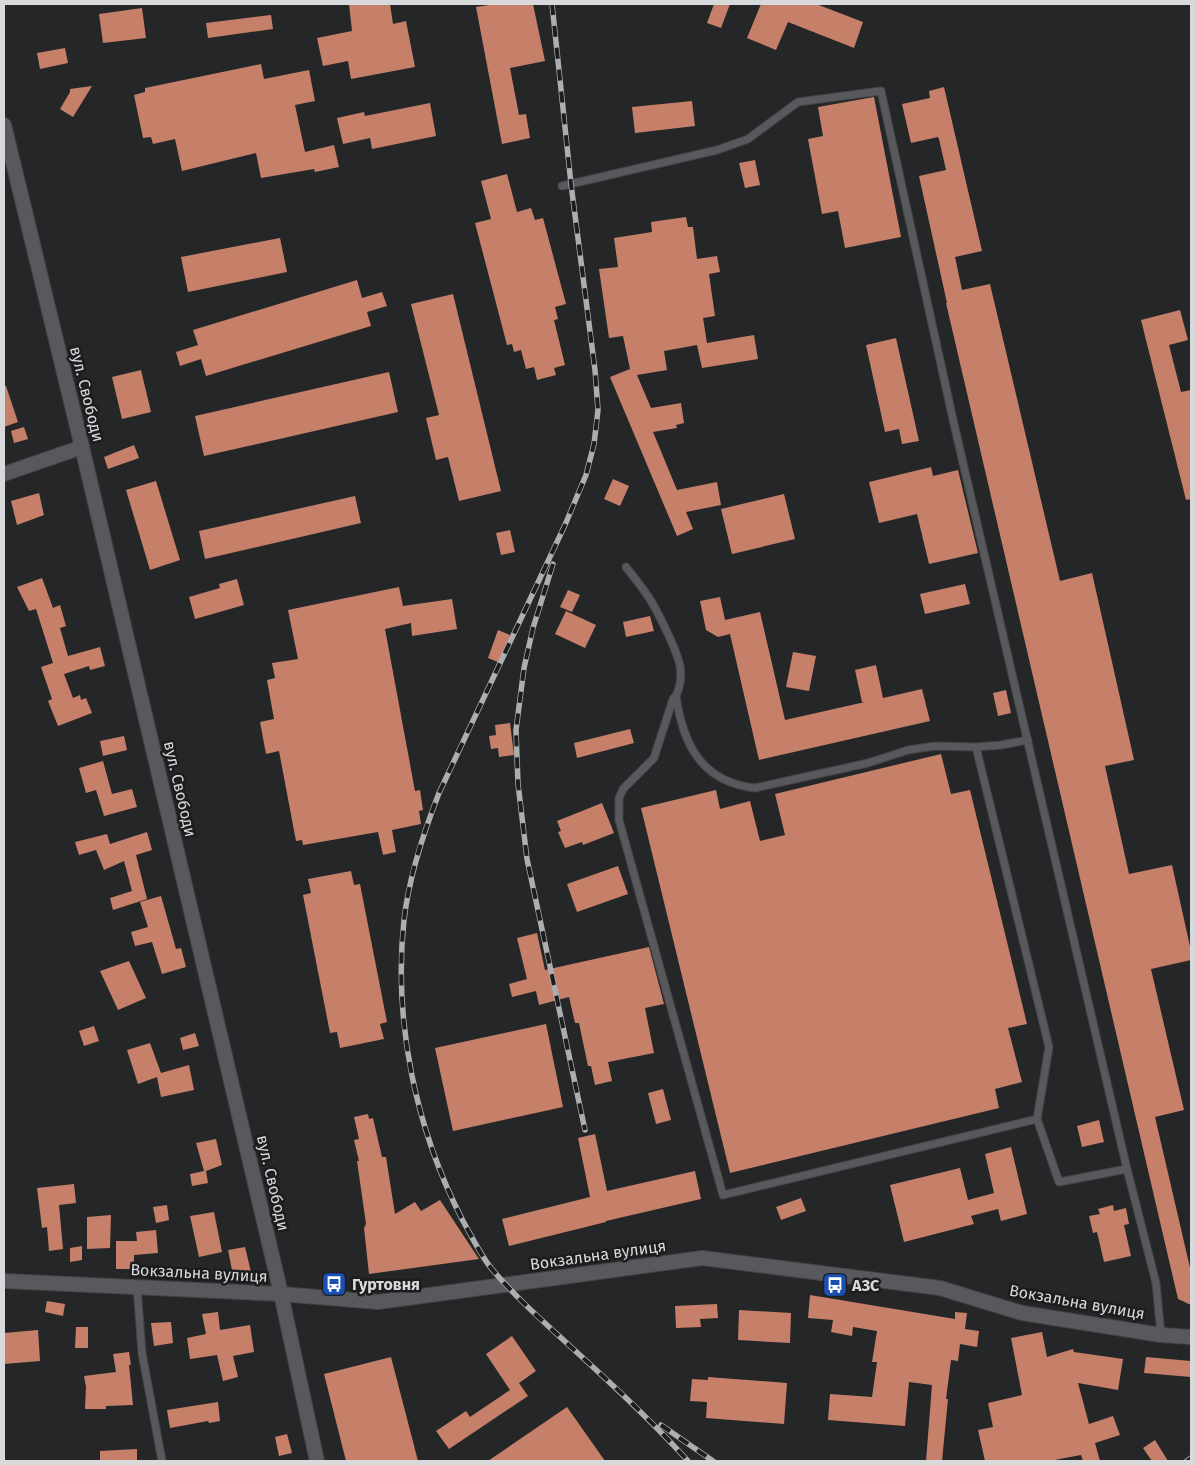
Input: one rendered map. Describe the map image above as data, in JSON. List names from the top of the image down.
{
  "streets": {
    "street": ["вул. Свободи", "Вокзальна вулиця"]
  },
  "crossings": [
    ["вул. Свободи", "Вокзальна вулиця"]
  ],
  "places": {
    "bus stop": ["Гуртовня", "АЗС"]
  }
}
